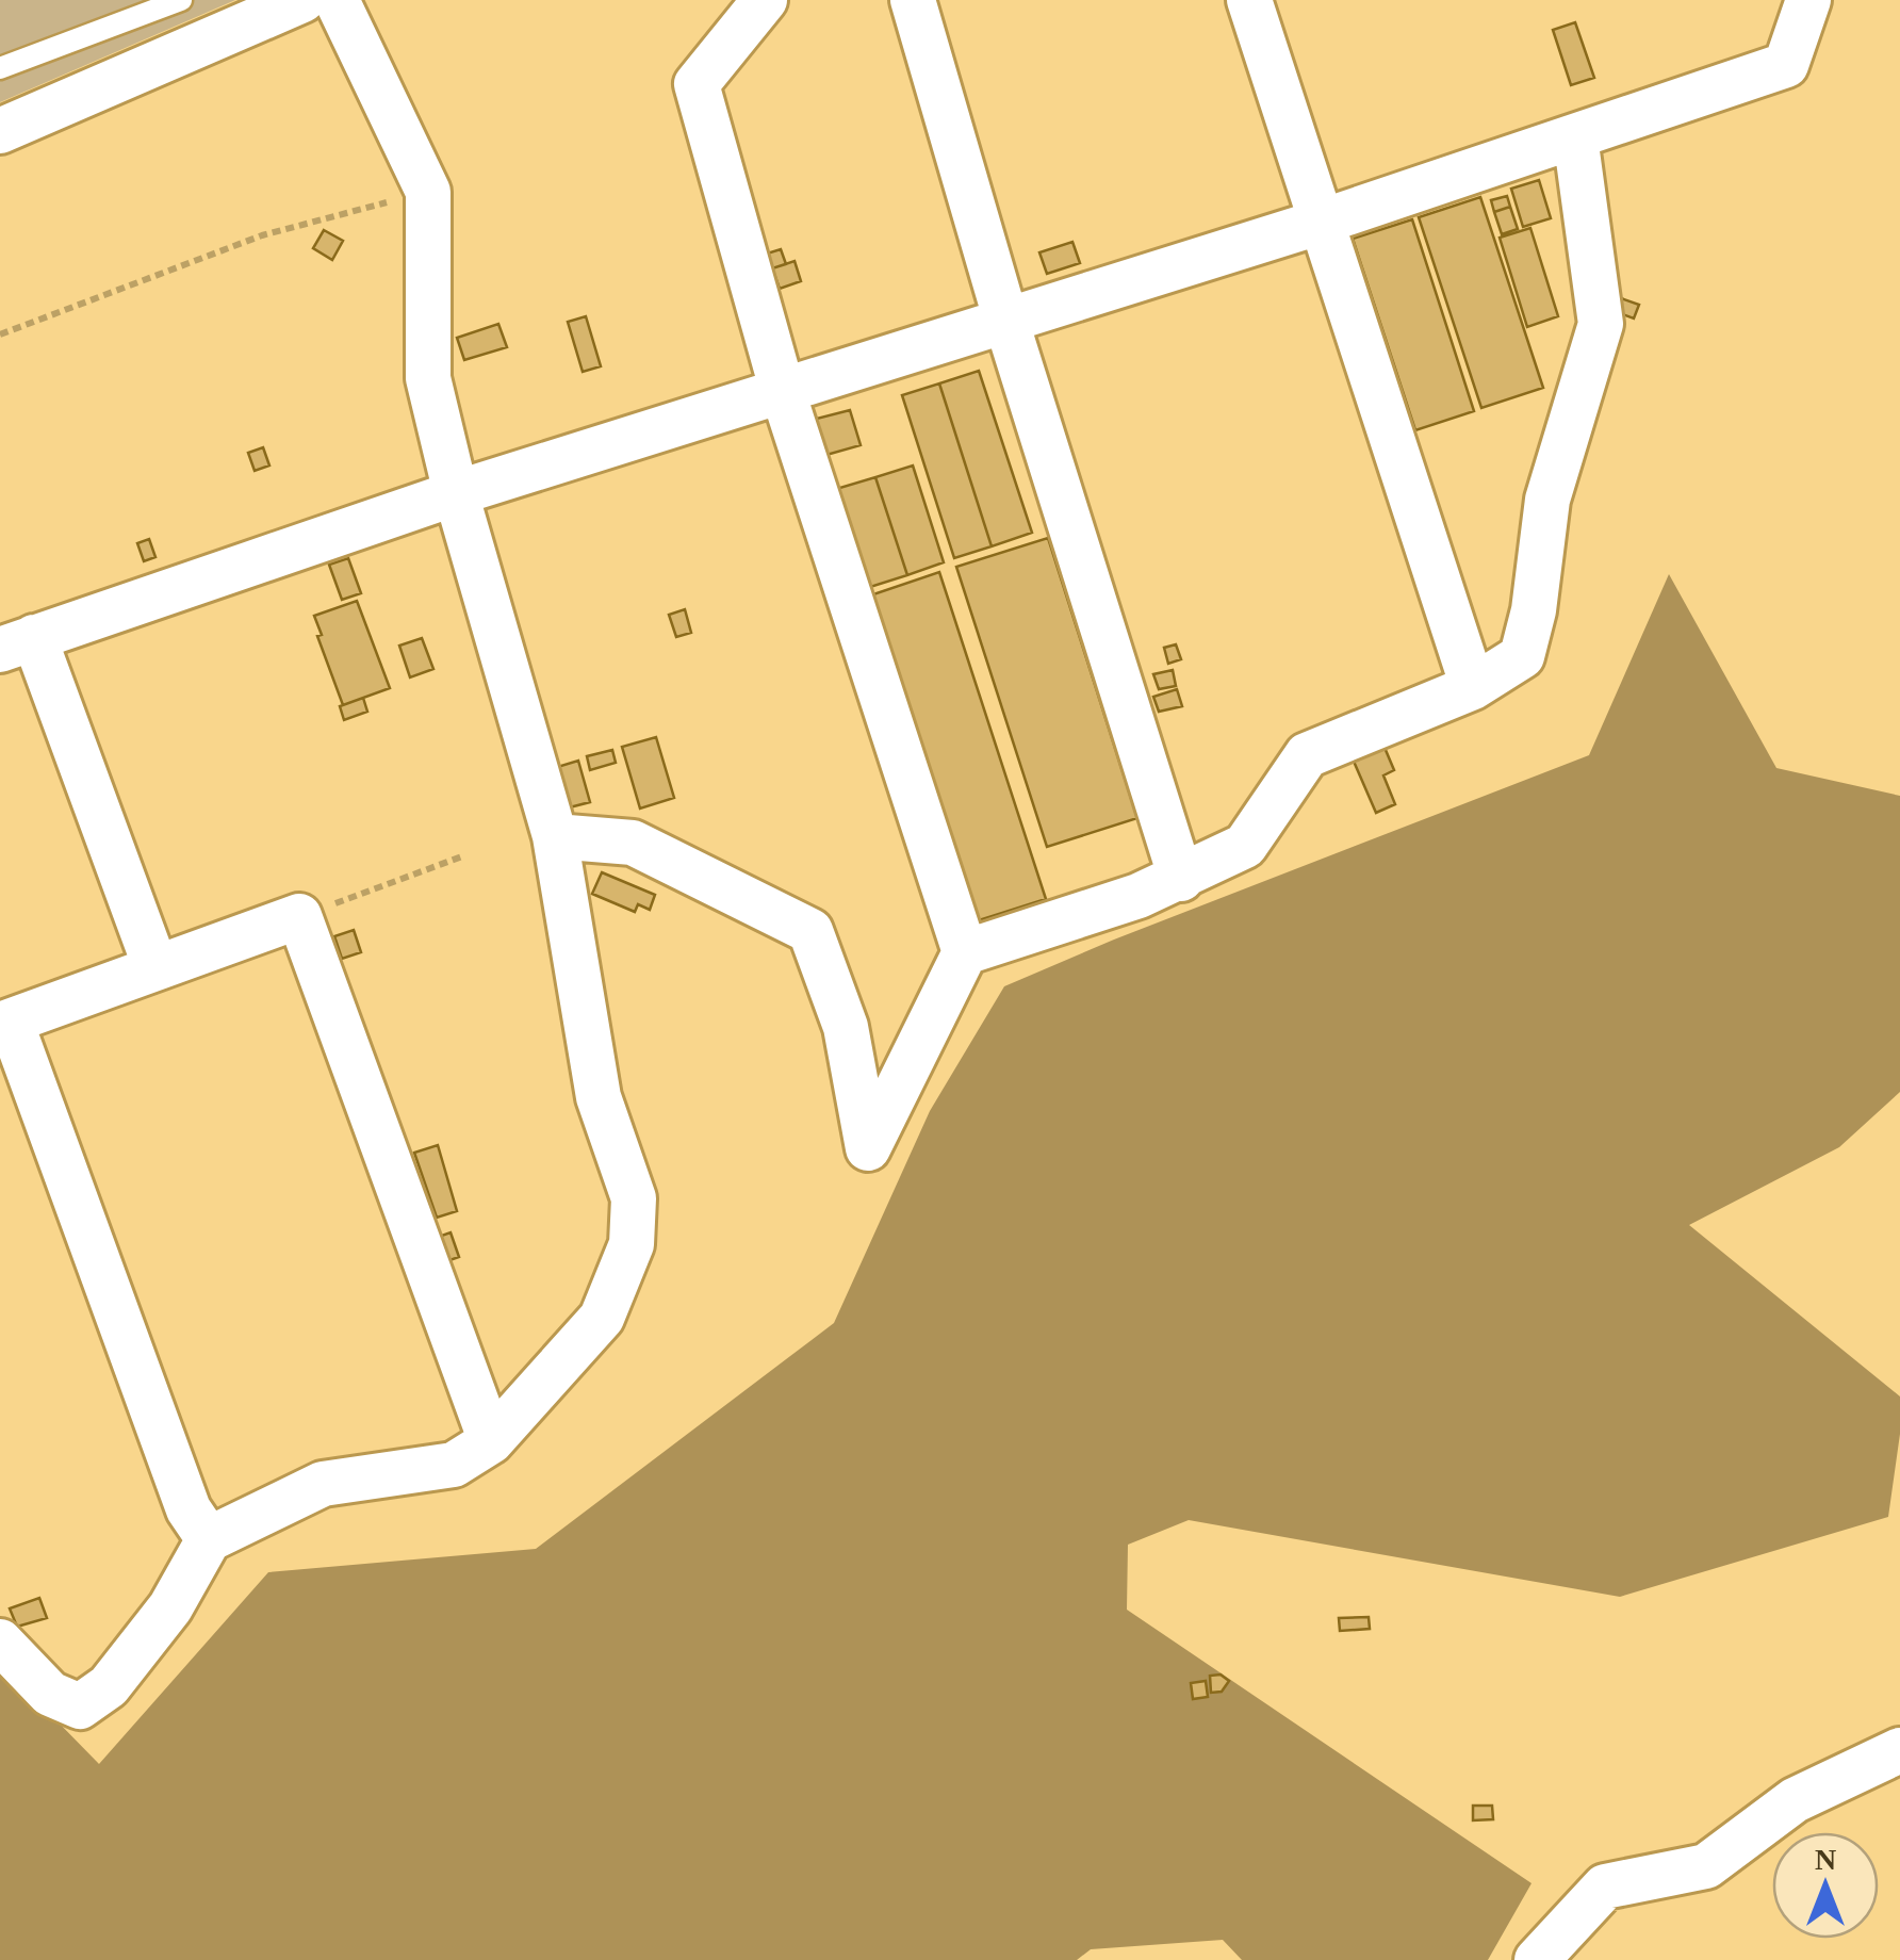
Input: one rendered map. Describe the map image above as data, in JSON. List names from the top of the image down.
{
  "north": "top"
}
